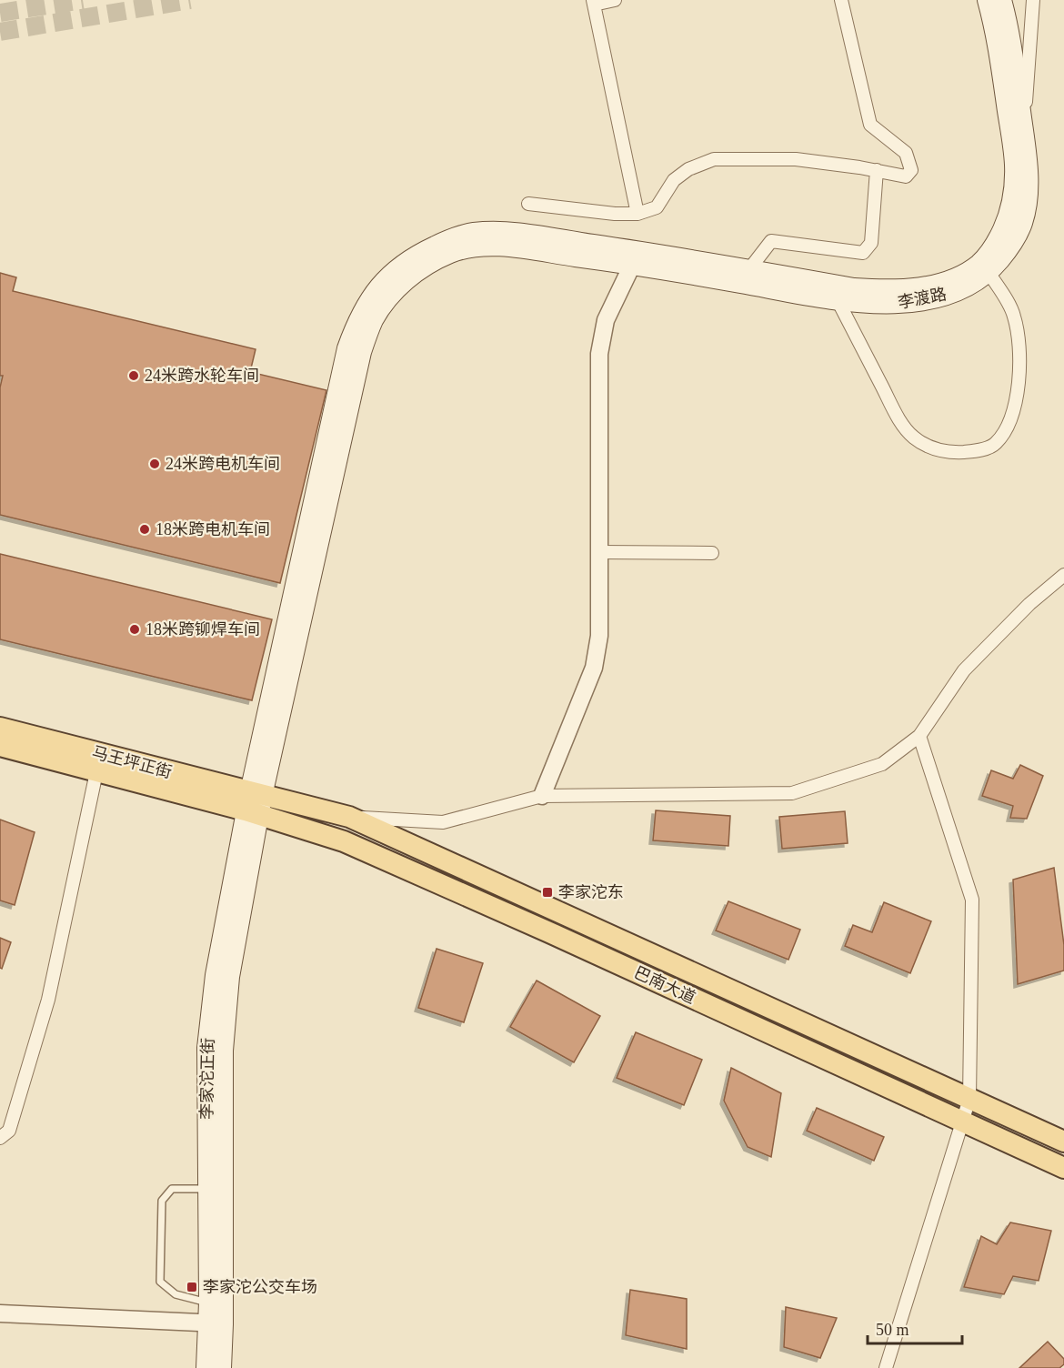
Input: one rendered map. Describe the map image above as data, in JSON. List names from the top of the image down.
{
  "streets": {
    "main road": [
      "李渡路",
      "马王坪正街",
      "巴南大道",
      "李家沱正街"
    ]
  },
  "crossings": [
    ["李渡路", "李家沱正街"],
    ["马王坪正街", "巴南大道"],
    ["马王坪正街", "李家沱正街"],
    ["巴南大道", "李家沱正街"]
  ],
  "places": {
    "other": [
      "24米跨水轮车间",
      "24米跨电机车间",
      "18米跨电机车间",
      "18米跨铆焊车间"
    ],
    "transit": ["李家沱东", "李家沱公交车场"]
  },
  "scale_bar": "50 m"
}
